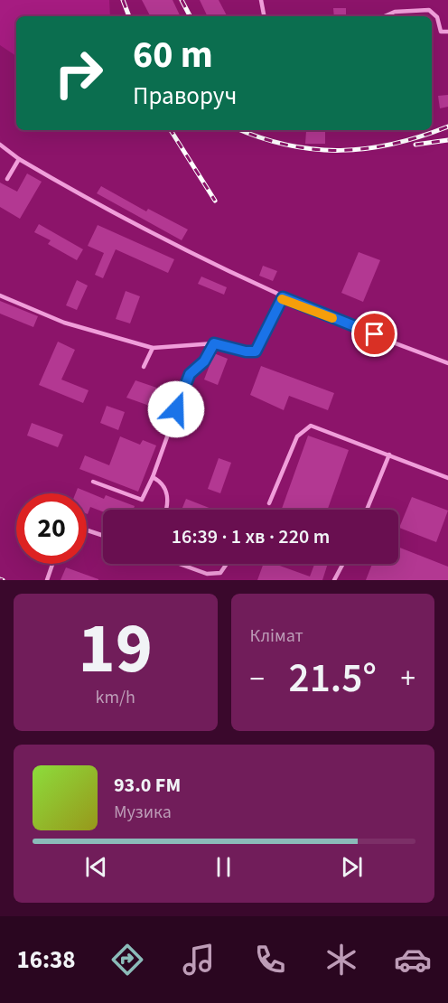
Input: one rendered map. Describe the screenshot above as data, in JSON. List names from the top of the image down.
{
  "page": {
    "turn": ["60 m", "Праворуч"],
    "limit": "20",
    "trip": "16:39 · 1 хв · 220 m",
    "tile": [
      ["19", "km/h"],
      "Клімат"
    ],
    "heat": ["−", "21.5°", "+"],
    "song": ["93.0 FM", "Музика"],
    "tabs": "16:38"
  }
}
